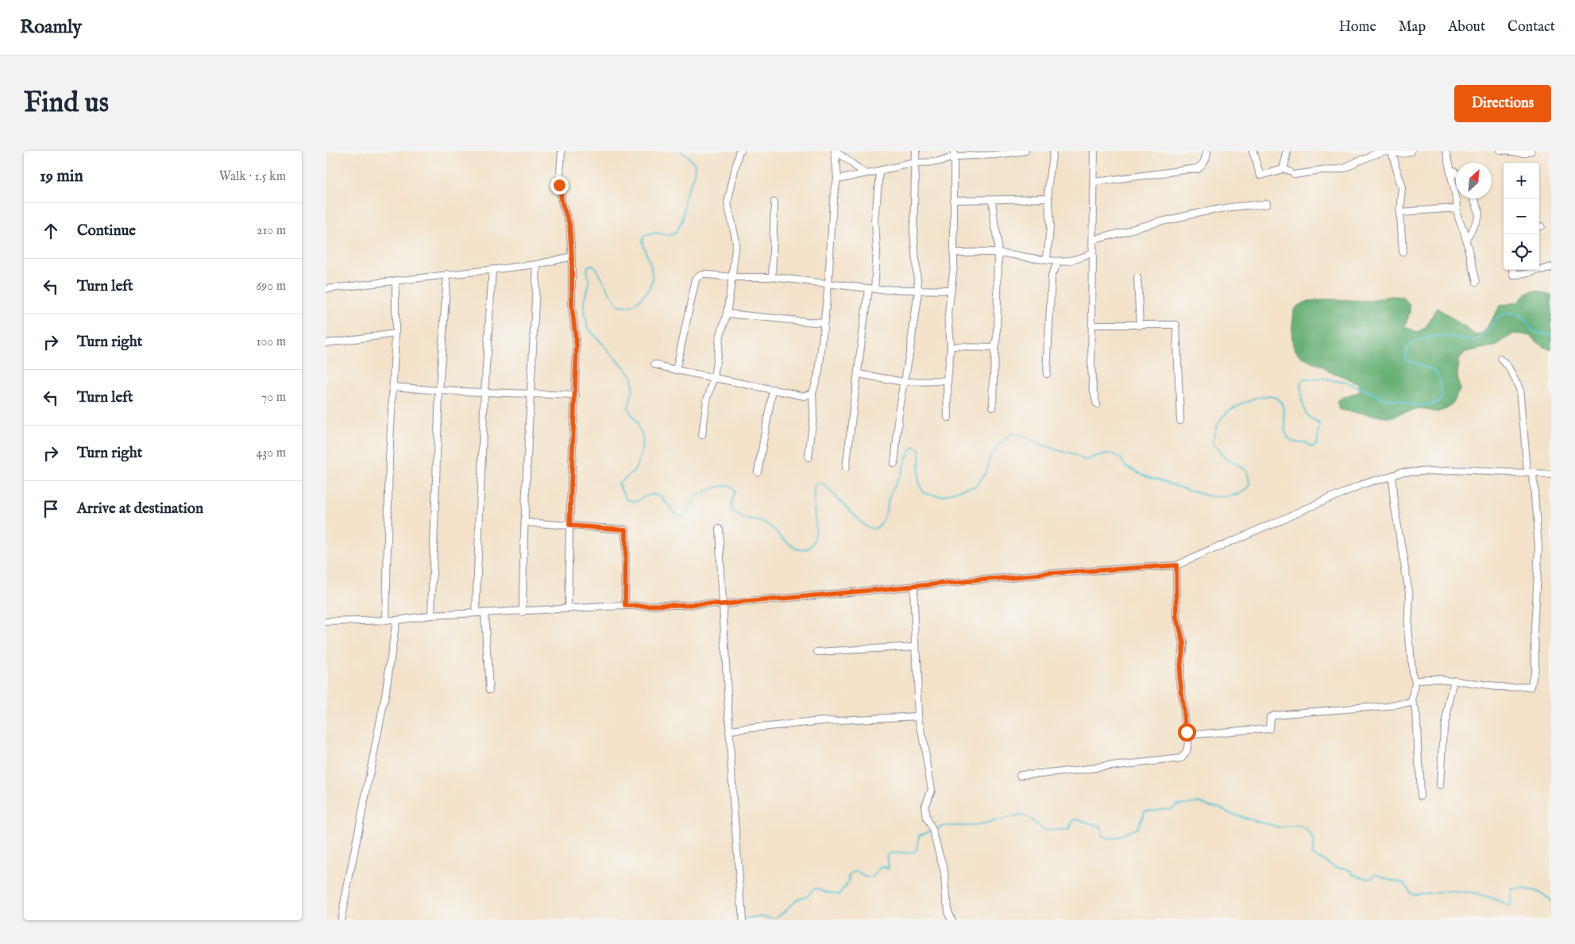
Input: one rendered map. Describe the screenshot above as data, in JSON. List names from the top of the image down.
{
  "north": "top right",
  "page": {
    "header": "Roamly",
    "nav": [
      "Home",
      "Map",
      "About",
      "Contact"
    ],
    "buttons": "Directions",
    "title": "Find us",
    "heading": ["19 min", "Walk · 1.5 km"],
    "map_buttons": ["+", "−"],
    "list": [
      ["Continue", "210 m"],
      ["Turn left", "690 m"],
      ["Turn right", "100 m"],
      ["Turn left", "70 m"],
      ["Turn right", "430 m"],
      "Arrive at destination"
    ]
  }
}
